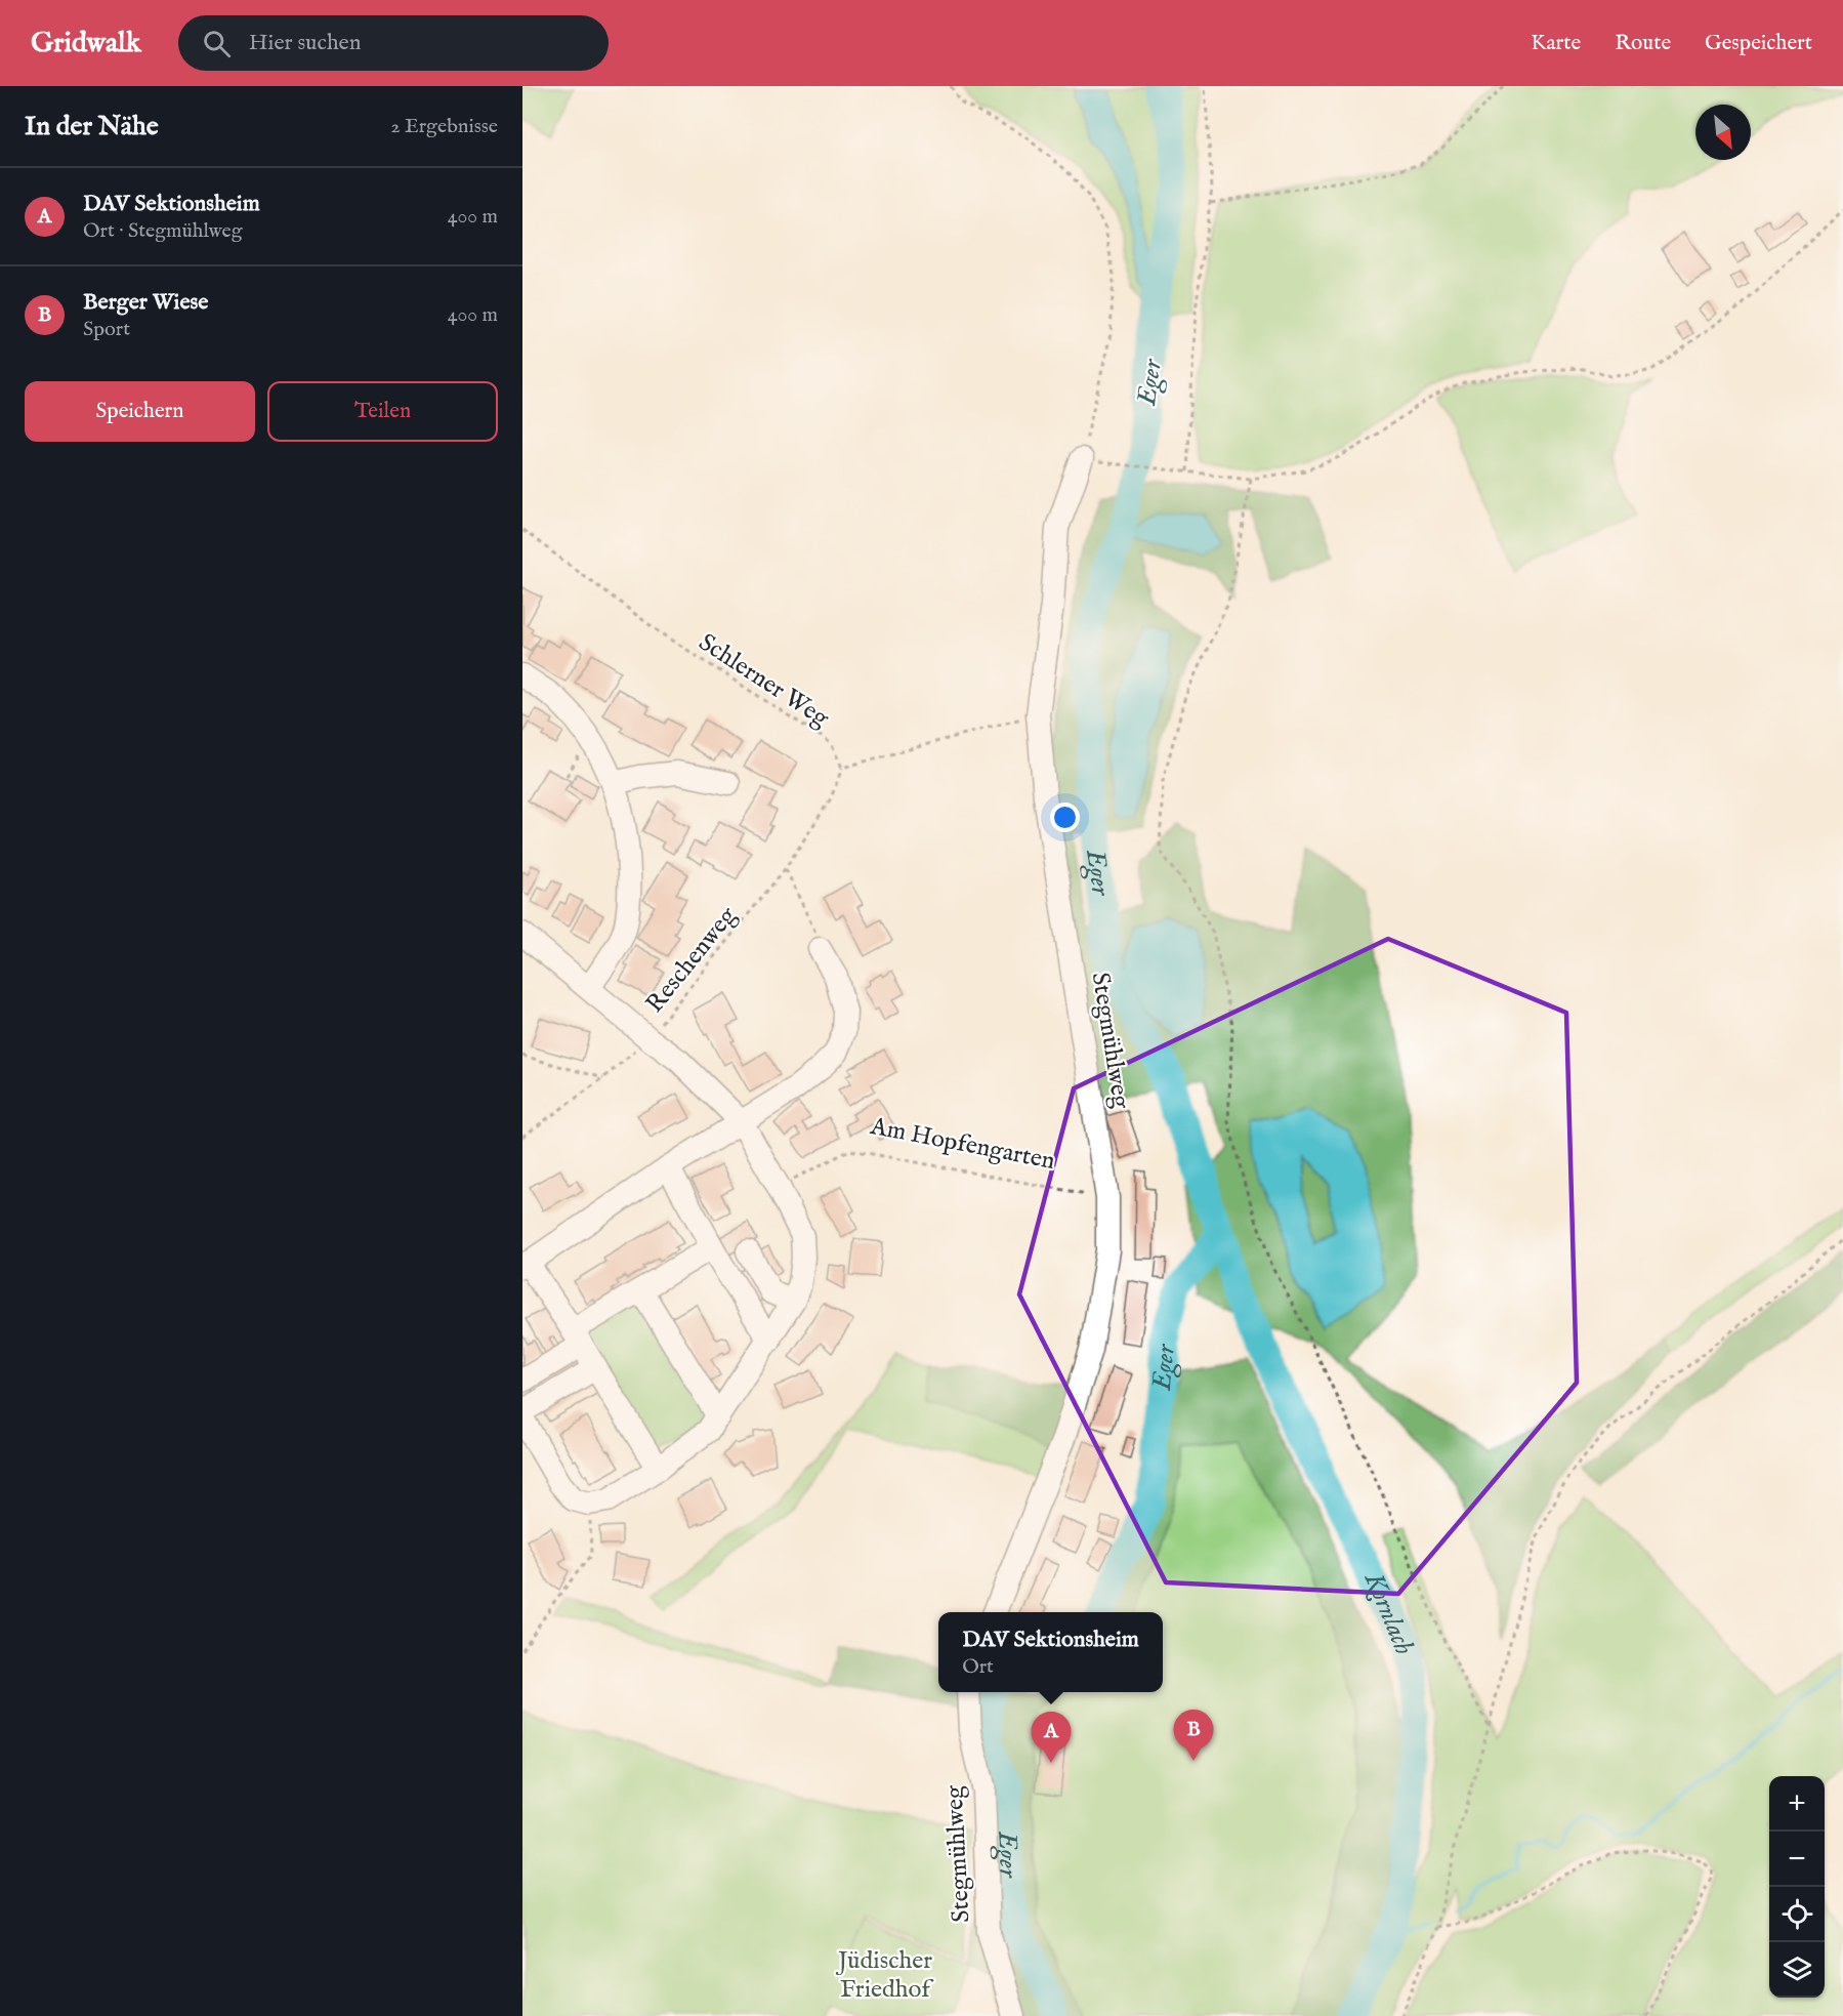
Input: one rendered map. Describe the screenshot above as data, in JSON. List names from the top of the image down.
{
  "streets": {
    "street": ["Stegmühlweg"],
    "path": ["Schlerner Weg", "Reschenweg", "Am Hopfengarten"]
  },
  "crossings": [
    ["Schlerner Weg", "Reschenweg"],
    ["Stegmühlweg", "Am Hopfengarten"]
  ],
  "water": ["Eger", "Kornlach"],
  "parks": ["Jüdischer Friedhof"],
  "north": "bottom right",
  "page": {
    "header": "Gridwalk",
    "search": "Hier suchen",
    "nav": ["Karte", "Route", "Gespeichert"],
    "heading": ["In der Nähe", "2 Ergebnisse"],
    "list": [
      {
        "mark": "A",
        "name": "DAV Sektionsheim",
        "note": "Ort · Stegmühlweg",
        "value": "400 m"
      },
      {
        "mark": "B",
        "name": "Berger Wiese",
        "note": "Sport",
        "value": "400 m"
      }
    ],
    "buttons": ["Speichern", "Teilen"],
    "popup": ["DAV Sektionsheim", "Ort"],
    "pins": ["B", "A"],
    "map_buttons": ["+", "−"]
  }
}
